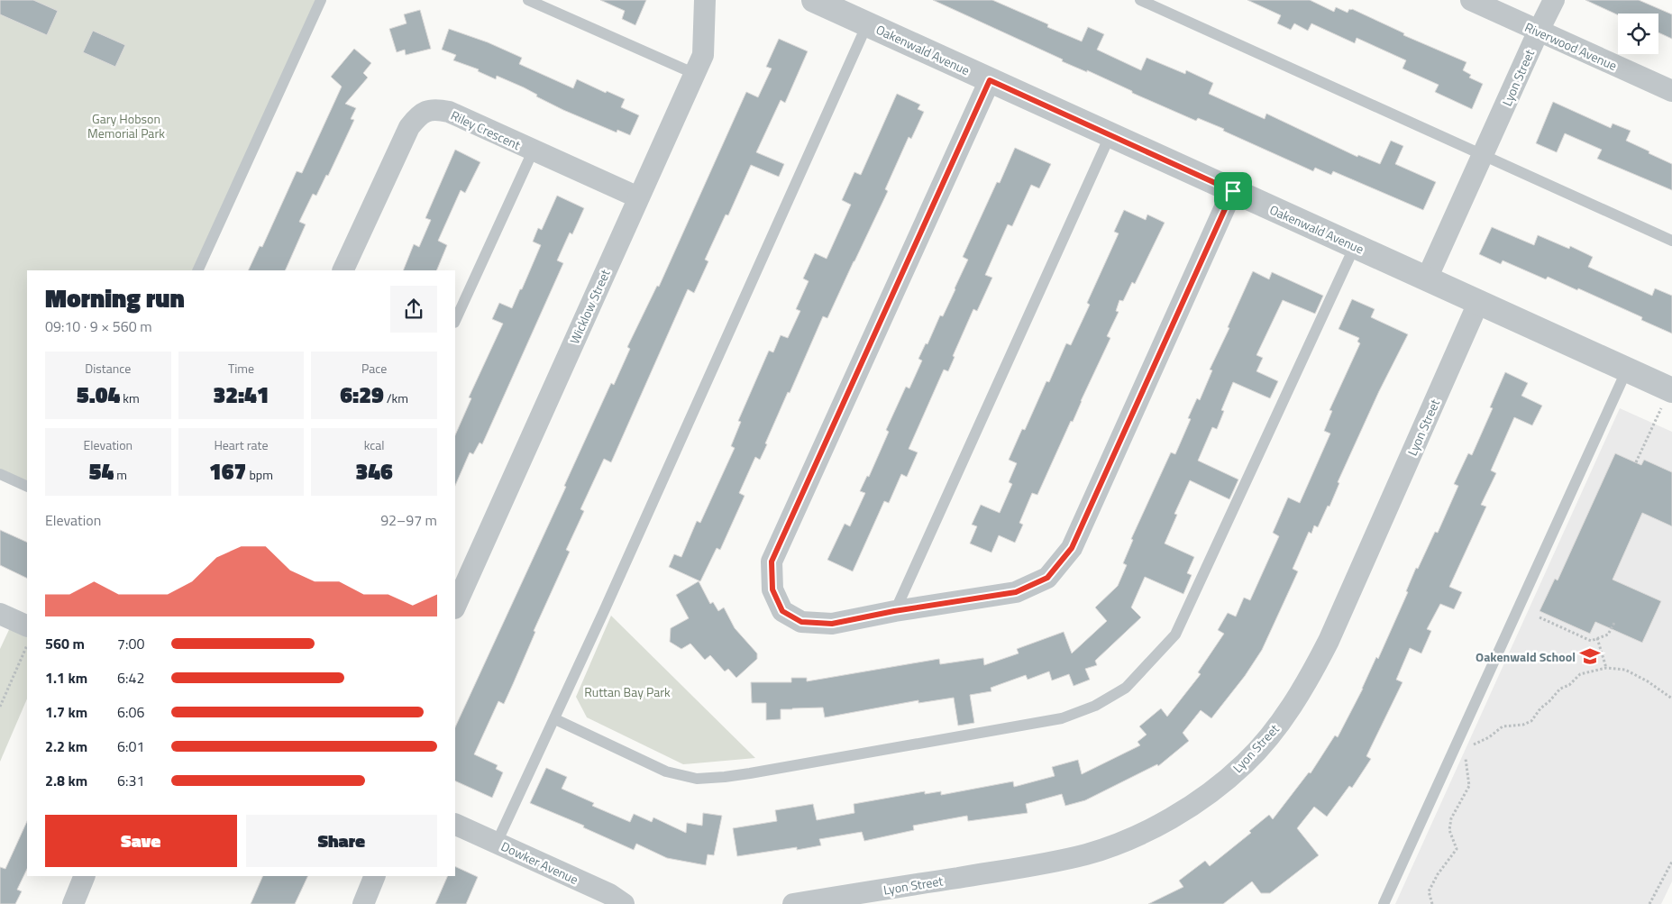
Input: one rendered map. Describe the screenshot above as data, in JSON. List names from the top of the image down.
{
  "streets": {
    "street": [
      "Riverwood Avenue",
      "Oakenwald Avenue",
      "Lyon Street",
      "Riley Crescent",
      "Wicklow Street",
      "Dowker Avenue"
    ]
  },
  "crossings": [
    ["Riverwood Avenue", "Lyon Street"],
    ["Oakenwald Avenue", "Lyon Street"],
    ["Riley Crescent", "Wicklow Street"]
  ],
  "parks": ["Gary Hobson Memorial Park", "Ruttan Bay Park"],
  "places": {
    "school or university": ["Oakenwald School"]
  },
  "page": {
    "heading": ["Morning run", "09:10 · 9 × 560 m"],
    "stats": [
      ["Distance", "5.04 km"],
      ["Time", "32:41"],
      ["Pace", "6:29 /km"],
      ["Elevation", "54 m"],
      ["Heart rate", "167 bpm"],
      ["kcal", "346"]
    ],
    "chart": ["Elevation", "92–97 m"],
    "list": [
      {
        "name": "560 m",
        "note": "7:00"
      },
      {
        "name": "1.1 km",
        "note": "6:42"
      },
      {
        "name": "1.7 km",
        "note": "6:06"
      },
      {
        "name": "2.2 km",
        "note": "6:01"
      },
      {
        "name": "2.8 km",
        "note": "6:31"
      }
    ],
    "buttons": ["Save", "Share"]
  }
}
